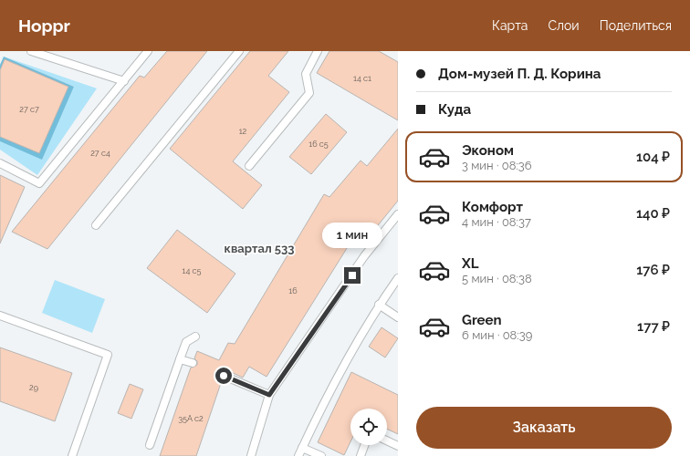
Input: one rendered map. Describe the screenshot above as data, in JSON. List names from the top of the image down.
{
  "districts": ["квартал 533"],
  "house_numbers": [
    "14 с1",
    "27 с7",
    "12",
    "16 с5",
    "27 с4",
    "14 с5",
    "16",
    "29",
    "35А с2"
  ],
  "page": {
    "header": "Hoppr",
    "nav": ["Карта", "Слои", "Поделиться"],
    "banner": ["Дом-музей П. Д. Корина", "Куда"],
    "list": [
      {
        "name": "Эконом",
        "note": "3 мин · 08:36",
        "value": "104 ₽"
      },
      {
        "name": "Комфорт",
        "note": "4 мин · 08:37",
        "value": "140 ₽"
      },
      {
        "name": "XL",
        "note": "5 мин · 08:38",
        "value": "176 ₽"
      },
      {
        "name": "Green",
        "note": "6 мин · 08:39",
        "value": "177 ₽"
      }
    ],
    "bubble": "1 мин",
    "buttons": "Заказать"
  }
}
